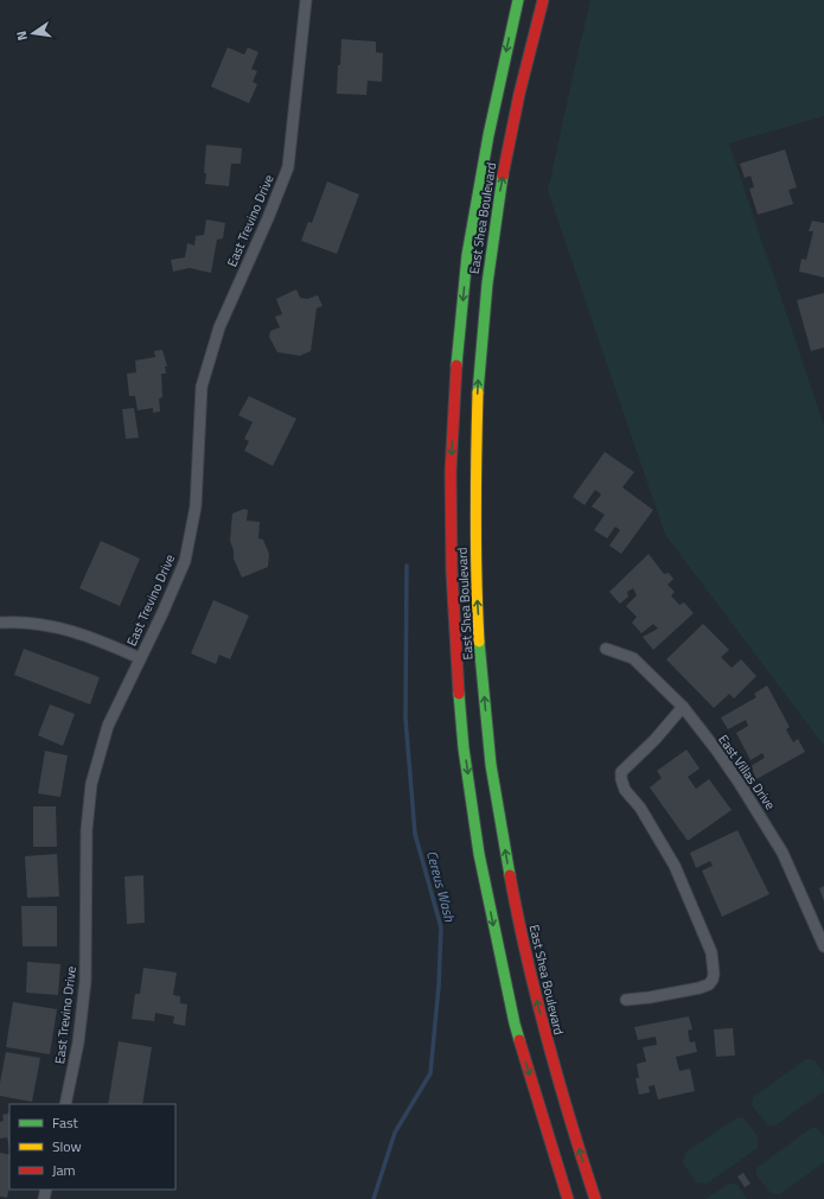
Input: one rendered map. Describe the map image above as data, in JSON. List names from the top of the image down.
{
  "streets": {
    "main road": ["East Shea Boulevard"],
    "street": ["East Trevino Drive", "East Villas Drive"]
  },
  "water": ["Cereus Wash"],
  "legend": ["Fast", "Slow", "Jam"],
  "north": "left"
}
